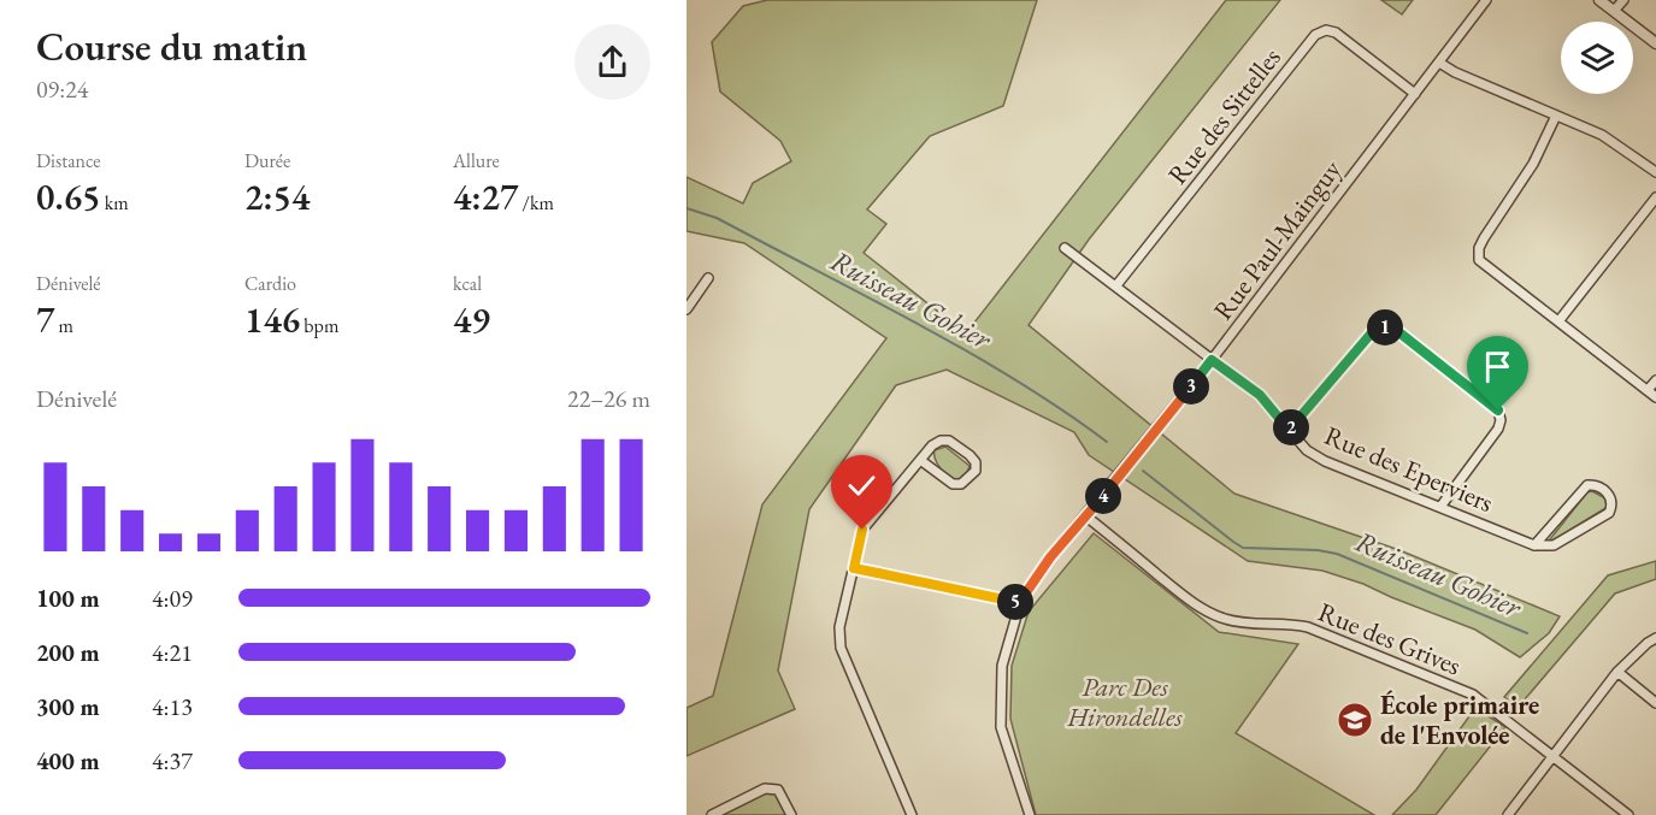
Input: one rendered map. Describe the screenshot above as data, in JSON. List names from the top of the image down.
{
  "streets": {
    "street": [
      "Rue des Sittelles",
      "Rue Paul-Mainguy",
      "Rue des Eperviers",
      "Rue des Grives"
    ]
  },
  "crossings": [
    ["Rue des Sittelles", "Rue Paul-Mainguy"],
    ["Rue des Sittelles", "Rue des Eperviers"],
    ["Rue Paul-Mainguy", "Rue des Eperviers"],
    ["Rue Paul-Mainguy", "Rue des Grives"]
  ],
  "water": ["Ruisseau Gohier"],
  "parks": ["Parc Des Hirondelles"],
  "places": {
    "school or university": ["École primaire de l'Envolée"]
  },
  "page": {
    "heading": ["Course du matin", "09:24"],
    "stats": [
      ["Distance", "0.65 km"],
      ["Durée", "2:54"],
      ["Allure", "4:27 /km"],
      ["Dénivelé", "7 m"],
      ["Cardio", "146 bpm"],
      ["kcal", "49"]
    ],
    "pins": [
      "1",
      "3",
      "2",
      "4",
      "5"
    ],
    "chart": ["Dénivelé", "22–26 m"],
    "list": [
      {
        "name": "100 m",
        "note": "4:09"
      },
      {
        "name": "200 m",
        "note": "4:21"
      },
      {
        "name": "300 m",
        "note": "4:13"
      },
      {
        "name": "400 m",
        "note": "4:37"
      }
    ]
  }
}
